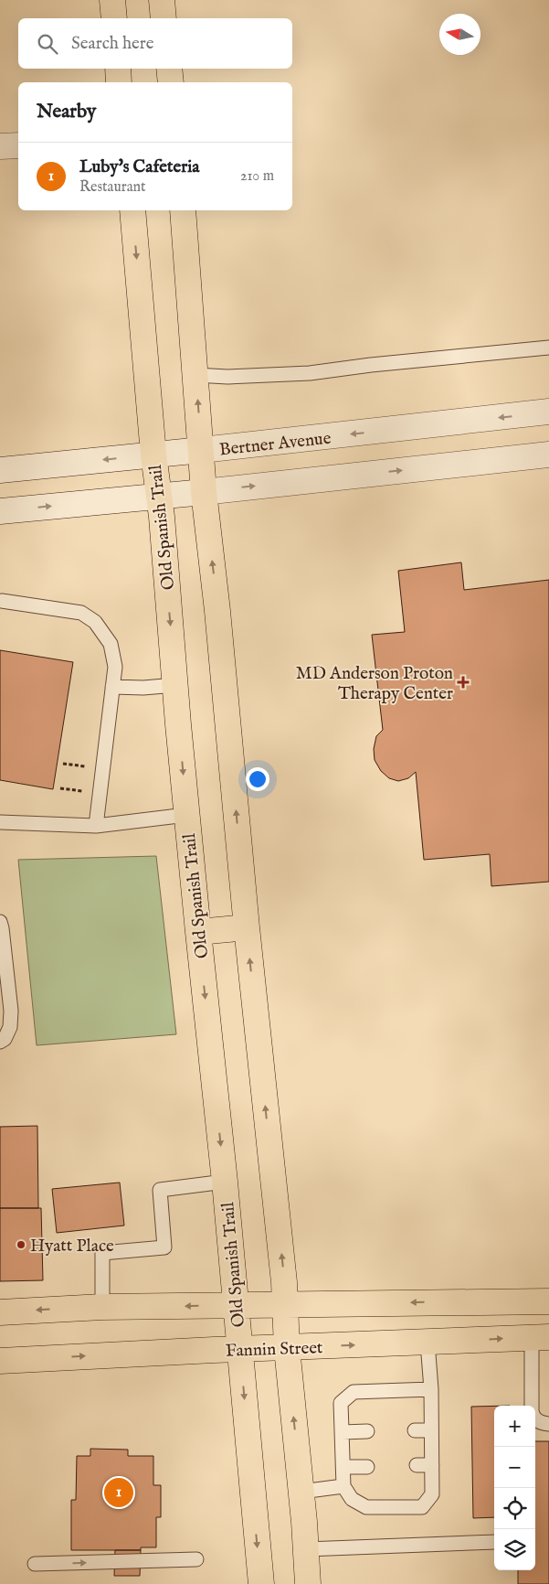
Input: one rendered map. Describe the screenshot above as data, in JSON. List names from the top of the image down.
{
  "streets": {
    "main road": ["Old Spanish Trail", "Fannin Street"],
    "street": ["Bertner Avenue"]
  },
  "crossings": [
    ["Bertner Avenue", "Old Spanish Trail"],
    ["Old Spanish Trail", "Fannin Street"]
  ],
  "places": {
    "health": ["MD Anderson Proton Therapy Center"],
    "other": ["Hyatt Place"]
  },
  "north": "left",
  "page": {
    "search": "Search here",
    "heading": "Nearby",
    "list": [
      {
        "mark": "1",
        "name": "Luby's Cafeteria",
        "note": "Restaurant",
        "value": "210 m"
      }
    ],
    "map_buttons": ["+", "−"],
    "pins": "1"
  }
}
